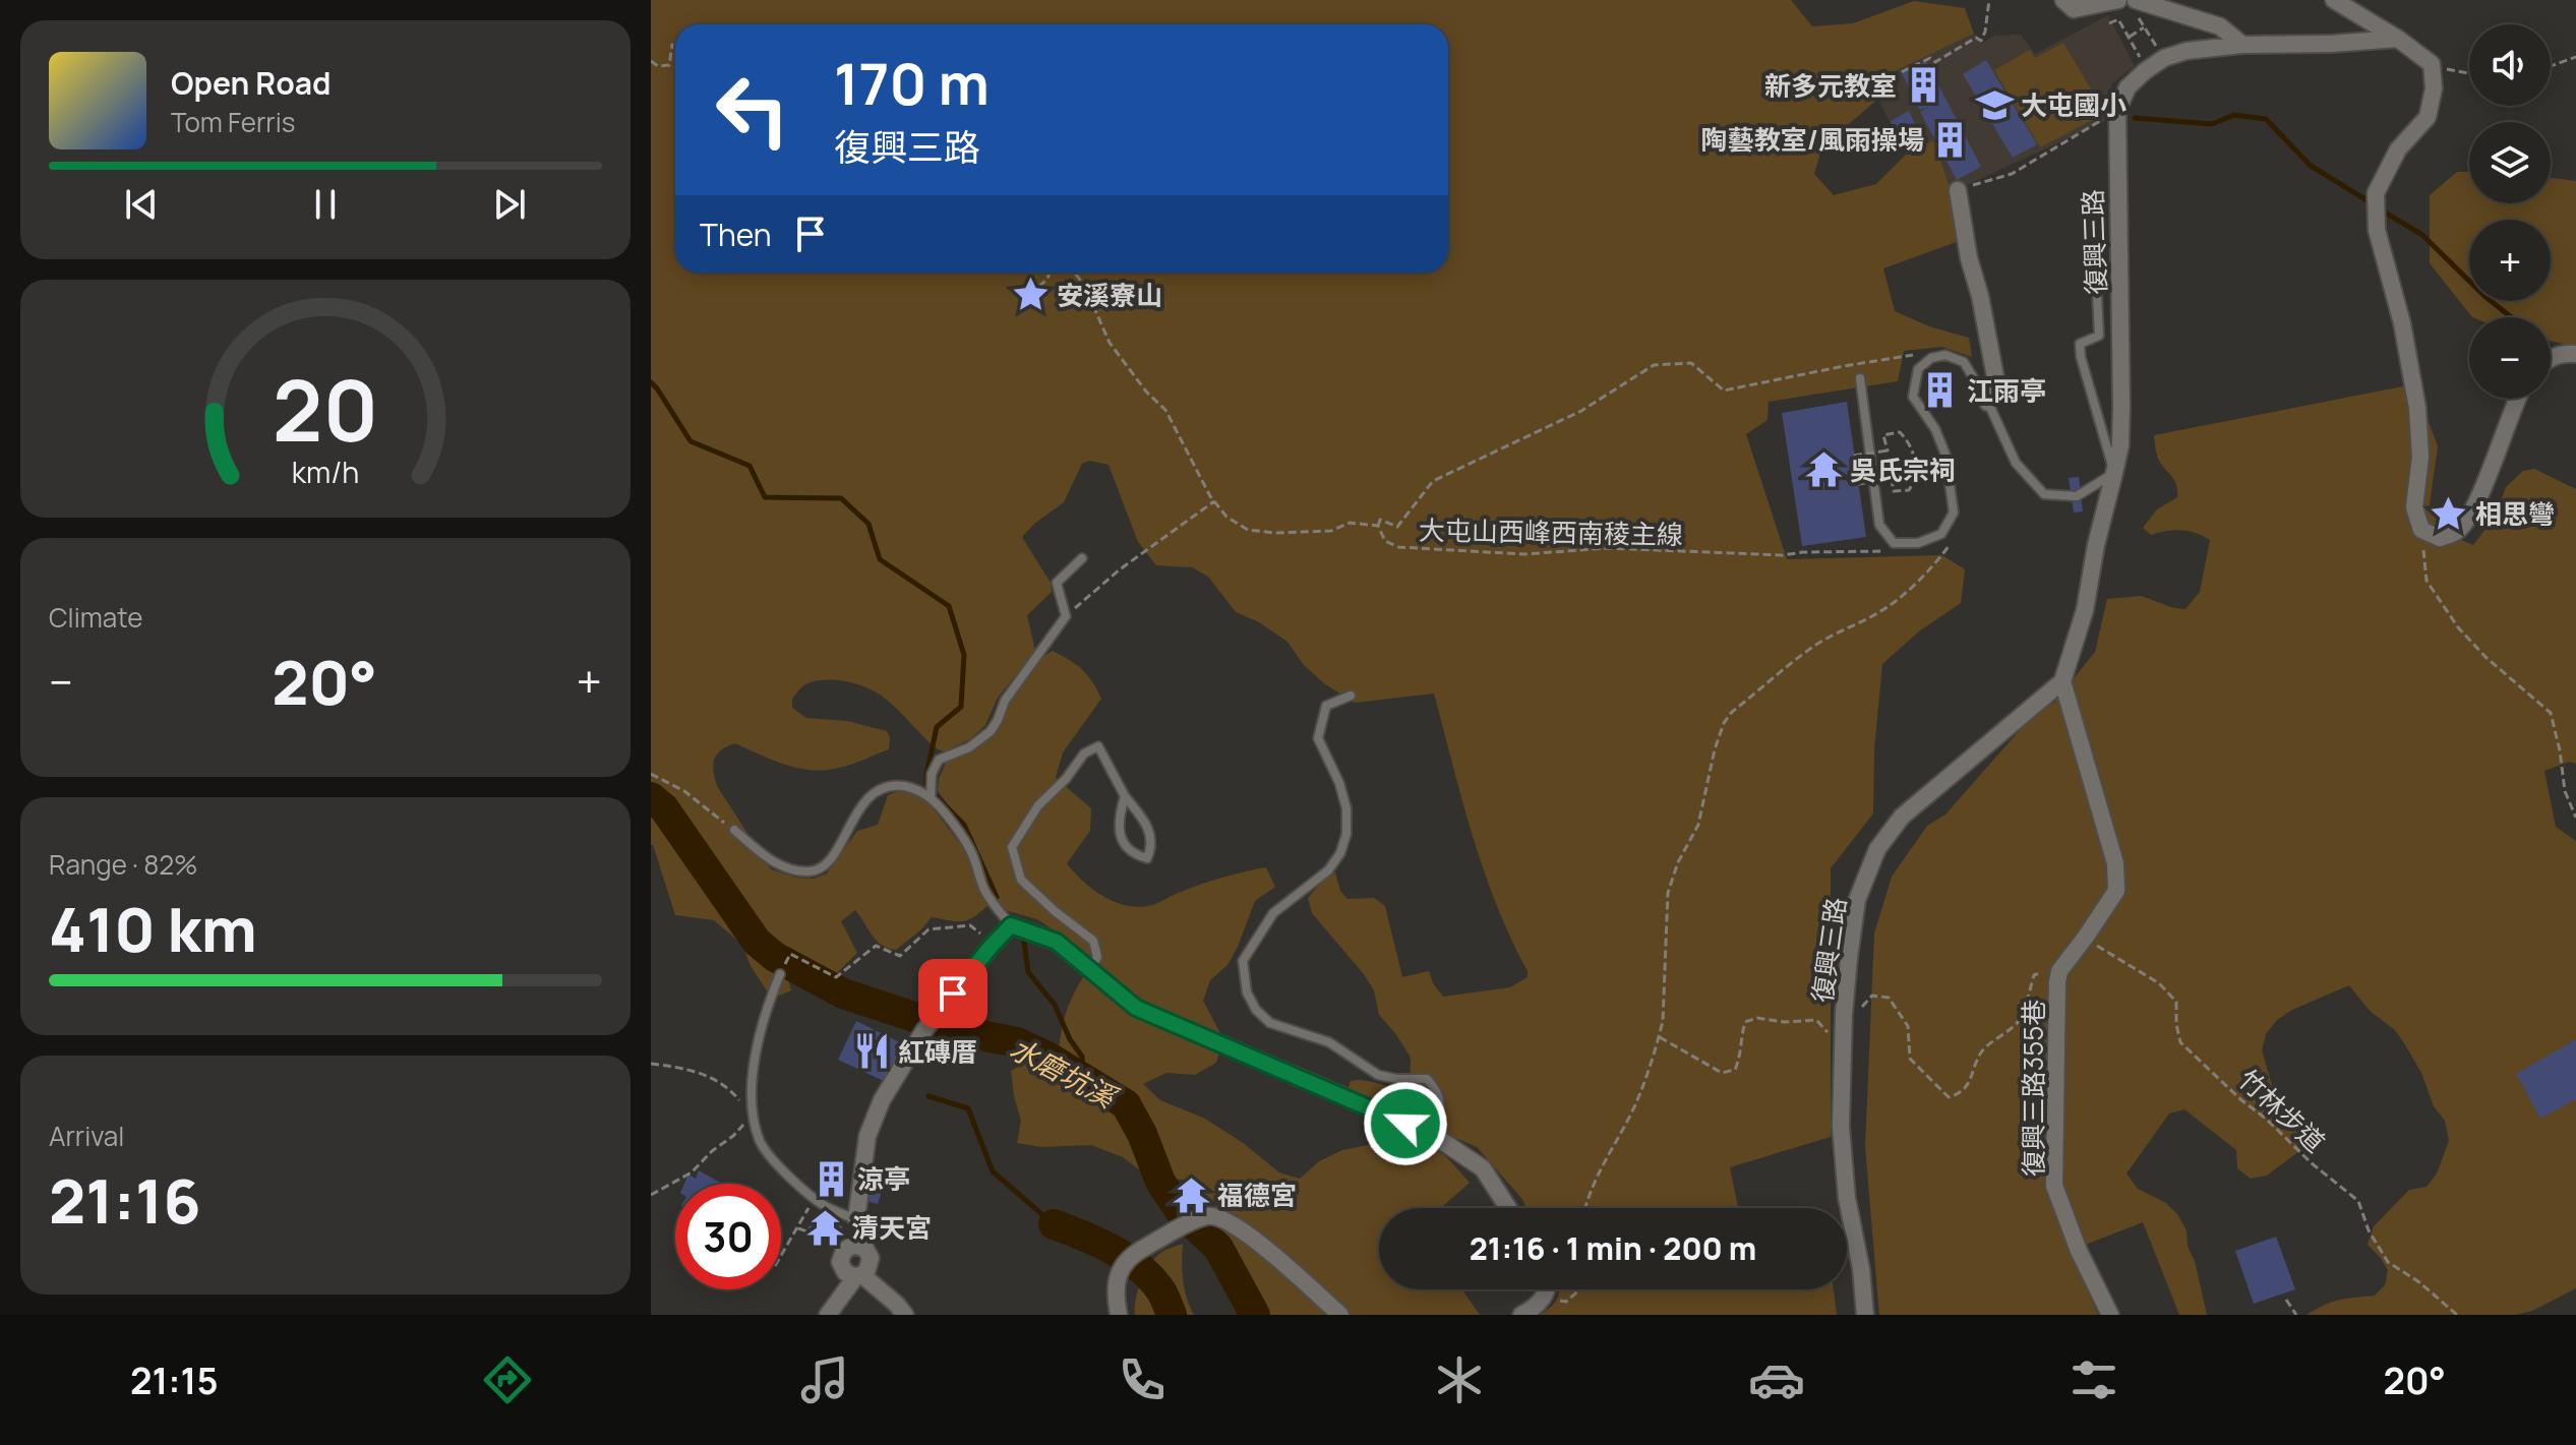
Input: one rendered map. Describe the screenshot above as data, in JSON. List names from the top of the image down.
{
  "streets": {
    "street": ["復興三路", "復興三路355巷"],
    "path": ["大屯山西峰西南稜主線", "竹林步道"]
  },
  "crossings": [
    ["復興三路", "復興三路355巷"],
    ["復興三路355巷", "竹林步道"]
  ],
  "water": ["水磨坑溪"],
  "places": {
    "building": [
      "新多元教室",
      "陶藝教室/風雨操場",
      "江雨亭",
      "涼亭"
    ],
    "school or university": ["大屯國小"],
    "place": ["安溪寮山", "相思彎"],
    "temple": ["吳氏宗祠", "福德宮", "清天宮"],
    "restaurant": ["紅磚厝"]
  },
  "page": {
    "map_buttons": ["+", "−"],
    "turn": ["170 m", "復興三路"],
    "song": ["Open Road", "Tom Ferris"],
    "then": "Then",
    "tile": [
      "Climate",
      ["Range · 82%", "410 km"],
      ["Arrival", "21:16"]
    ],
    "heat": ["−", "20°", "+"],
    "limit": "30",
    "trip": "21:16 · 1 min · 200 m",
    "tabs": ["21:15", "20°"],
    "gauge": ["20", "km/h"]
  }
}
